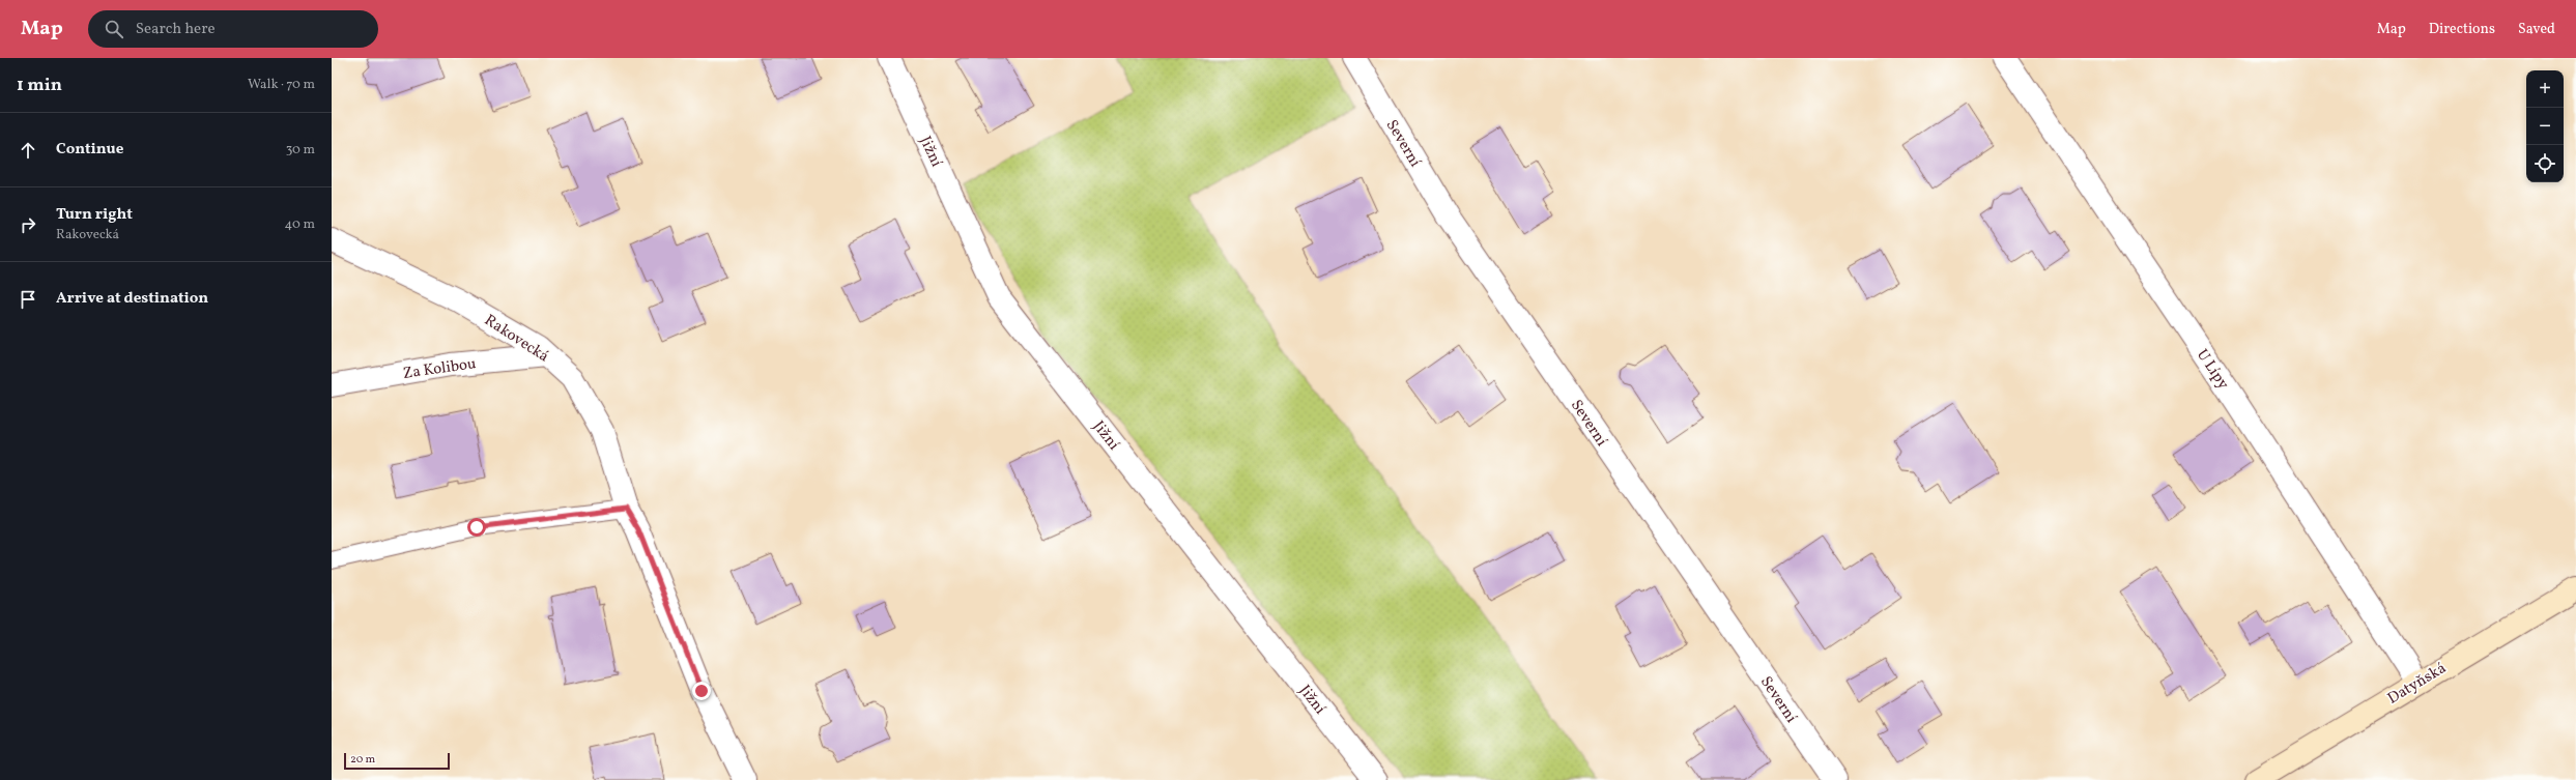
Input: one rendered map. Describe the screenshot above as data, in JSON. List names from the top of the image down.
{
  "streets": {
    "main road": ["Datyňská"],
    "street": [
      "Severní",
      "Jižní",
      "Rakovecká",
      "Za Kolibou",
      "U Lípy"
    ]
  },
  "crossings": [
    ["Rakovecká", "Za Kolibou"],
    ["U Lípy", "Datyňská"]
  ],
  "scale_bar": "20 m",
  "page": {
    "header": "Map",
    "search": "Search here",
    "nav": ["Map", "Directions", "Saved"],
    "heading": ["1 min", "Walk · 70 m"],
    "map_buttons": ["+", "−"],
    "list": [
      ["Continue", "30 m"],
      ["Turn right", "Rakovecká", "40 m"],
      "Arrive at destination"
    ],
    "scale": "20 m"
  }
}
